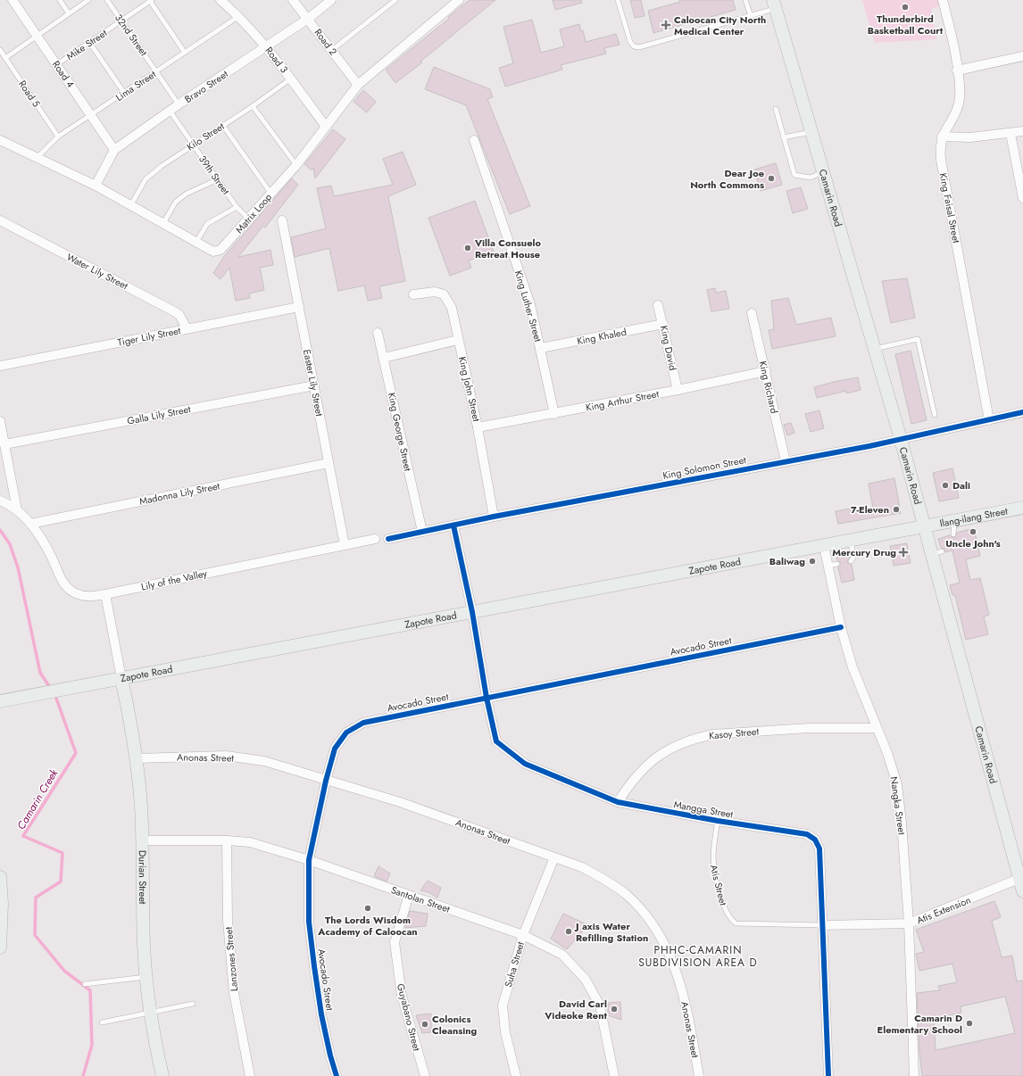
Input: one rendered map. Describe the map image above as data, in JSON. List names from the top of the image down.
{
  "streets": {
    "main road": [
      "Camarin Road",
      "Ilang-ilang Street",
      "Zapote Road",
      "Durian Street"
    ],
    "street": [
      "Road 2",
      "Road 3",
      "Road 4",
      "Bravo Street",
      "King Faisal Street",
      "Matrix Loop",
      "Water Lily Street",
      "King Luther Street",
      "Tiger Lily Street",
      "King Khaled",
      "King David",
      "Easter Lily Street",
      "King Richard",
      "King John Street",
      "King Arthur Street",
      "Galla Lily Street",
      "King George Street",
      "King Solomon Street",
      "Madonna Lily Street",
      "Lily of the Valley",
      "Avocado Street",
      "Kasoy Street",
      "Anonas Street",
      "Nangka Street",
      "Mangga Street",
      "Santolan Street",
      "Atis Extension",
      "Lanzones Street",
      "Suha Street",
      "Guyabano Street"
    ],
    "lane": [
      "32nd Street",
      "Mike Street",
      "Lima Street",
      "Road 5",
      "Kilo Street",
      "39th Street",
      "Atis Street"
    ]
  },
  "crossings": [
    ["32nd Street", "Mike Street"],
    ["32nd Street", "Lima Street"],
    ["32nd Street", "Bravo Street"],
    ["Road 2", "Bravo Street"],
    ["Road 2", "Matrix Loop"],
    ["Mike Street", "Road 4"],
    ["Road 3", "Lima Street"],
    ["Road 3", "Bravo Street"],
    ["Road 3", "Kilo Street"],
    ["Road 3", "Matrix Loop"],
    ["Road 4", "Lima Street"],
    ["Road 4", "Bravo Street"],
    ["Lima Street", "Road 5"],
    ["Lima Street", "Matrix Loop"],
    ["Bravo Street", "39th Street"],
    ["Bravo Street", "Matrix Loop"],
    ["Kilo Street", "39th Street"],
    ["Kilo Street", "Matrix Loop"],
    ["39th Street", "Matrix Loop"],
    ["Camarin Road", "King Solomon Street"],
    ["Camarin Road", "Ilang-ilang Street"],
    ["Camarin Road", "Zapote Road"],
    ["Camarin Road", "Atis Extension"],
    ["King Faisal Street", "King Solomon Street"],
    ["Water Lily Street", "Tiger Lily Street"],
    ["King Luther Street", "King Khaled"],
    ["King Luther Street", "King Arthur Street"],
    ["Tiger Lily Street", "Easter Lily Street"],
    ["King Khaled", "King David"],
    ["King David", "King Arthur Street"],
    ["Easter Lily Street", "Galla Lily Street"],
    ["Easter Lily Street", "Madonna Lily Street"],
    ["Easter Lily Street", "Lily of the Valley"],
    ["King Richard", "King Arthur Street"],
    ["King Richard", "King Solomon Street"],
    ["King John Street", "King Arthur Street"],
    ["King John Street", "King Solomon Street"],
    ["King George Street", "King Solomon Street"],
    ["King Solomon Street", "Mangga Street"],
    ["Madonna Lily Street", "Lily of the Valley"],
    ["Ilang-ilang Street", "Zapote Road"],
    ["Zapote Road", "Nangka Street"],
    ["Zapote Road", "Mangga Street"],
    ["Zapote Road", "Durian Street"],
    ["Avocado Street", "Anonas Street"],
    ["Avocado Street", "Nangka Street"],
    ["Avocado Street", "Mangga Street"],
    ["Avocado Street", "Santolan Street"],
    ["Kasoy Street", "Nangka Street"],
    ["Kasoy Street", "Mangga Street"],
    ["Anonas Street", "Durian Street"],
    ["Anonas Street", "Suha Street"],
    ["Nangka Street", "Atis Extension"],
    ["Mangga Street", "Atis Street"],
    ["Mangga Street", "Atis Extension"],
    ["Durian Street", "Santolan Street"],
    ["Atis Street", "Atis Extension"],
    ["Santolan Street", "Lanzones Street"],
    ["Santolan Street", "Suha Street"],
    ["Santolan Street", "Guyabano Street"]
  ],
  "districts": ["PHHC-CAMARIN SUBDIVISION AREA D"],
  "water": ["Camarin Creek"],
  "places": {
    "other": [
      "Thunderbird Basketball Court",
      "Dear Joe North Commons",
      "Villa Consuelo Retreat House",
      "Dali",
      "7-Eleven",
      "Uncle John's",
      "Baliwag",
      "The Lords Wisdom Academy of Caloocan",
      "J axis Water Refilling Station",
      "David Carl Videoke Rent",
      "Camarin D Elementary School",
      "Colonics Cleansing"
    ],
    "health": ["Caloocan City North Medical Center", "Mercury Drug"]
  }
}
